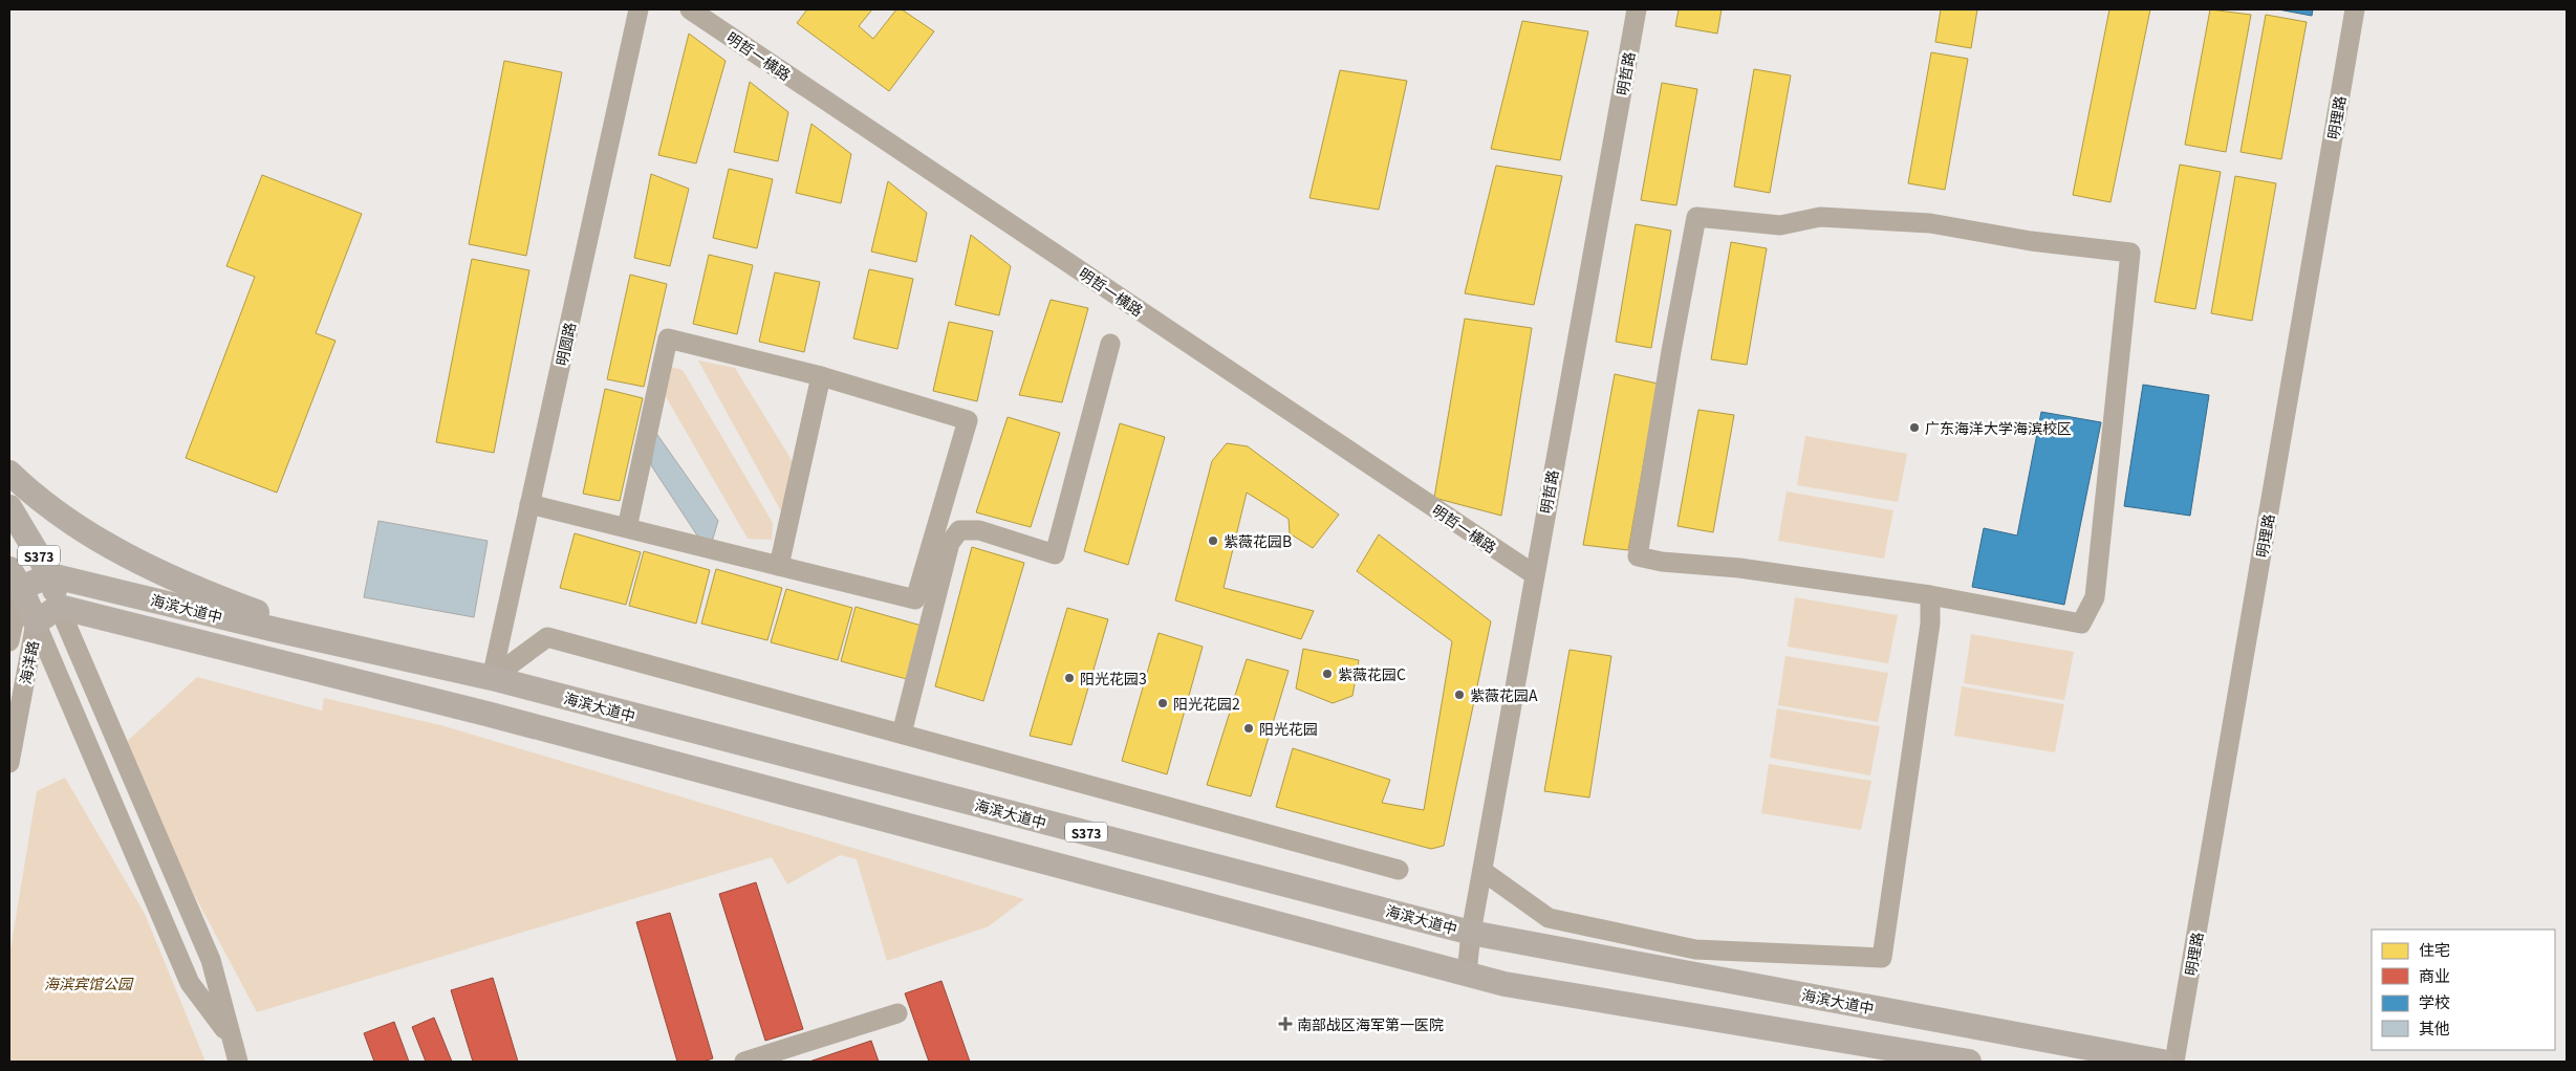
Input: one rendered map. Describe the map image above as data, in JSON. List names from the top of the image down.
{
  "streets": {
    "main road": ["S373", "海滨大道中"],
    "street": [
      "明哲一横路",
      "明哲路",
      "明理路",
      "明圆路",
      "海洋路"
    ]
  },
  "crossings": [
    ["明哲一横路", "明哲路"],
    ["明哲路", "海滨大道中"],
    ["明圆路", "海滨大道中"],
    ["S373", "海滨大道中"],
    ["S373", "海洋路"]
  ],
  "parks": ["海滨宾馆公园"],
  "places": {
    "other": [
      "广东海洋大学海滨校区",
      "紫薇花园B",
      "紫薇花园C",
      "阳光花园3",
      "紫薇花园A",
      "阳光花园2",
      "阳光花园"
    ],
    "health": ["南部战区海军第一医院"]
  },
  "legend": [
    "住宅",
    "商业",
    "学校",
    "其他"
  ]
}
